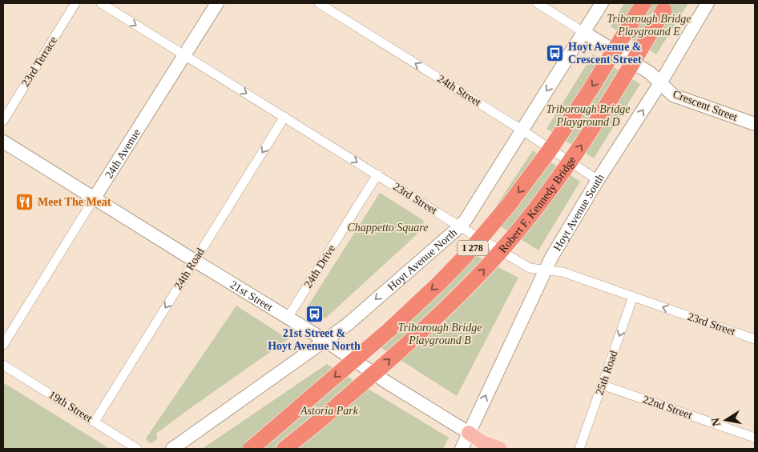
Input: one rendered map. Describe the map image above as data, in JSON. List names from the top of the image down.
{
  "streets": {
    "highway": ["Robert F. Kennedy Bridge", "I 278"],
    "main road": [
      "Crescent Street",
      "24th Avenue",
      "Hoyt Avenue South",
      "Hoyt Avenue North",
      "21st Street"
    ],
    "street": [
      "23rd Terrace",
      "24th Street",
      "23rd Street",
      "24th Drive",
      "24th Road",
      "25th Road",
      "19th Street",
      "22nd Street"
    ]
  },
  "crossings": [
    ["24th Street", "Hoyt Avenue South"],
    ["24th Street", "Hoyt Avenue North"],
    ["Crescent Street", "Hoyt Avenue South"],
    ["Crescent Street", "Hoyt Avenue North"],
    ["24th Avenue", "23rd Street"],
    ["24th Avenue", "21st Street"],
    ["23rd Street", "Hoyt Avenue South"],
    ["23rd Street", "Hoyt Avenue North"],
    ["23rd Street", "24th Drive"],
    ["23rd Street", "24th Road"],
    ["23rd Street", "25th Road"],
    ["Hoyt Avenue South", "21st Street"],
    ["Hoyt Avenue North", "21st Street"],
    ["24th Drive", "21st Street"],
    ["24th Road", "21st Street"],
    ["24th Road", "19th Street"],
    ["25th Road", "22nd Street"]
  ],
  "one_way": [
    "24th Street",
    "Hoyt Avenue South",
    "Hoyt Avenue North",
    "24th Road",
    "25th Road"
  ],
  "parks": [
    "Triborough Bridge Playground E",
    "Triborough Bridge Playground D",
    "Chappetto Square",
    "Triborough Bridge Playground B",
    "Astoria Park"
  ],
  "places": {
    "bus stop": ["Hoyt Avenue & Crescent Street", "21st Street & Hoyt Avenue North"],
    "restaurant": ["Meet The Meat"]
  },
  "north": "left"
}
